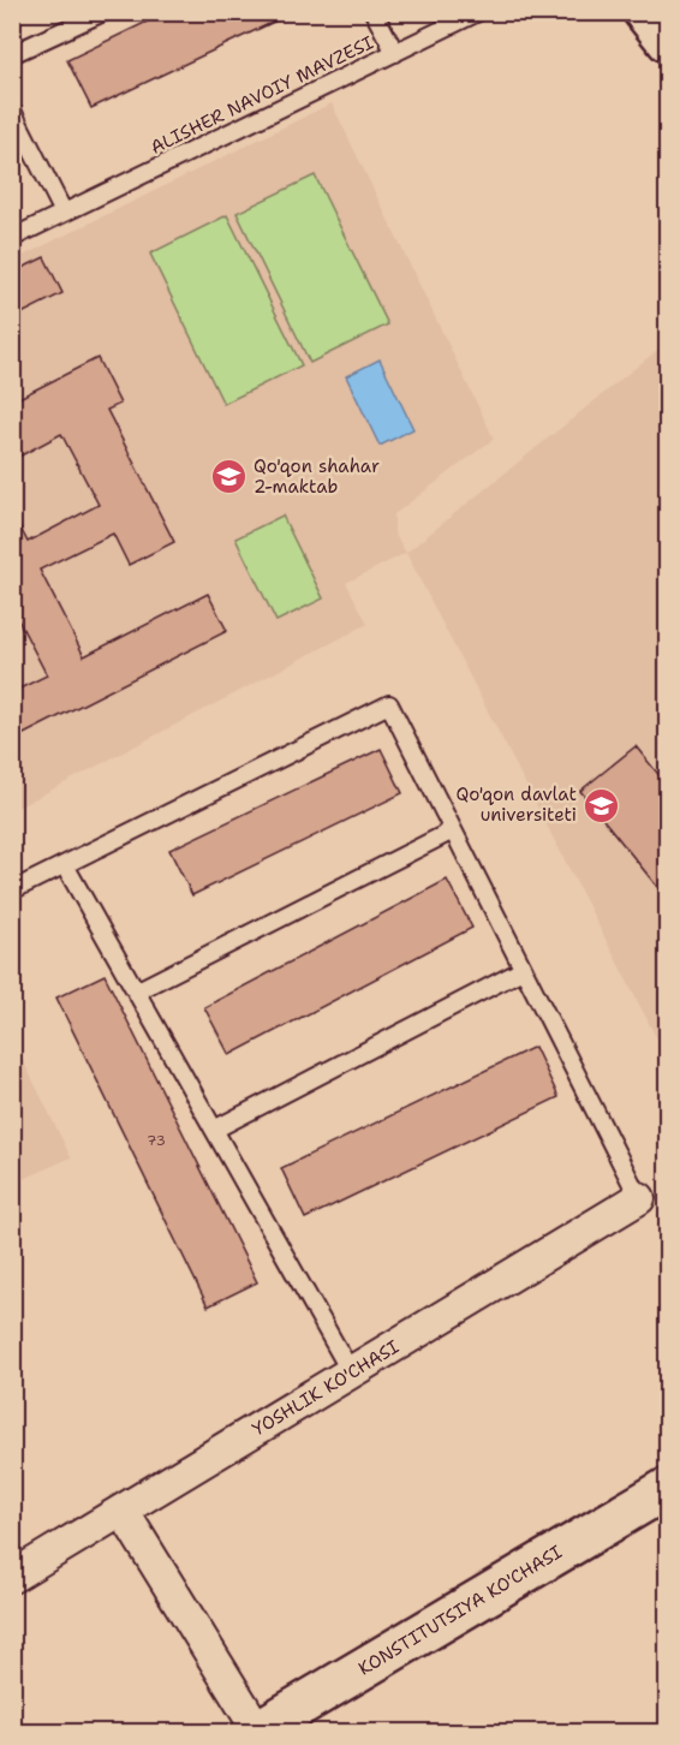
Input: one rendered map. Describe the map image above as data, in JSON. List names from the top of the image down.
{
  "streets": {
    "main road": ["KONSTITUTSIYA KO'CHASI"],
    "street": ["YOSHLIK KO'CHASI"],
    "lane": ["ALISHER NAVOIY MAVZESI"]
  },
  "places": {
    "school or university": ["Qo'qon shahar 2-maktab", "Qo'qon davlat universiteti"]
  },
  "house_numbers": ["73"]
}
